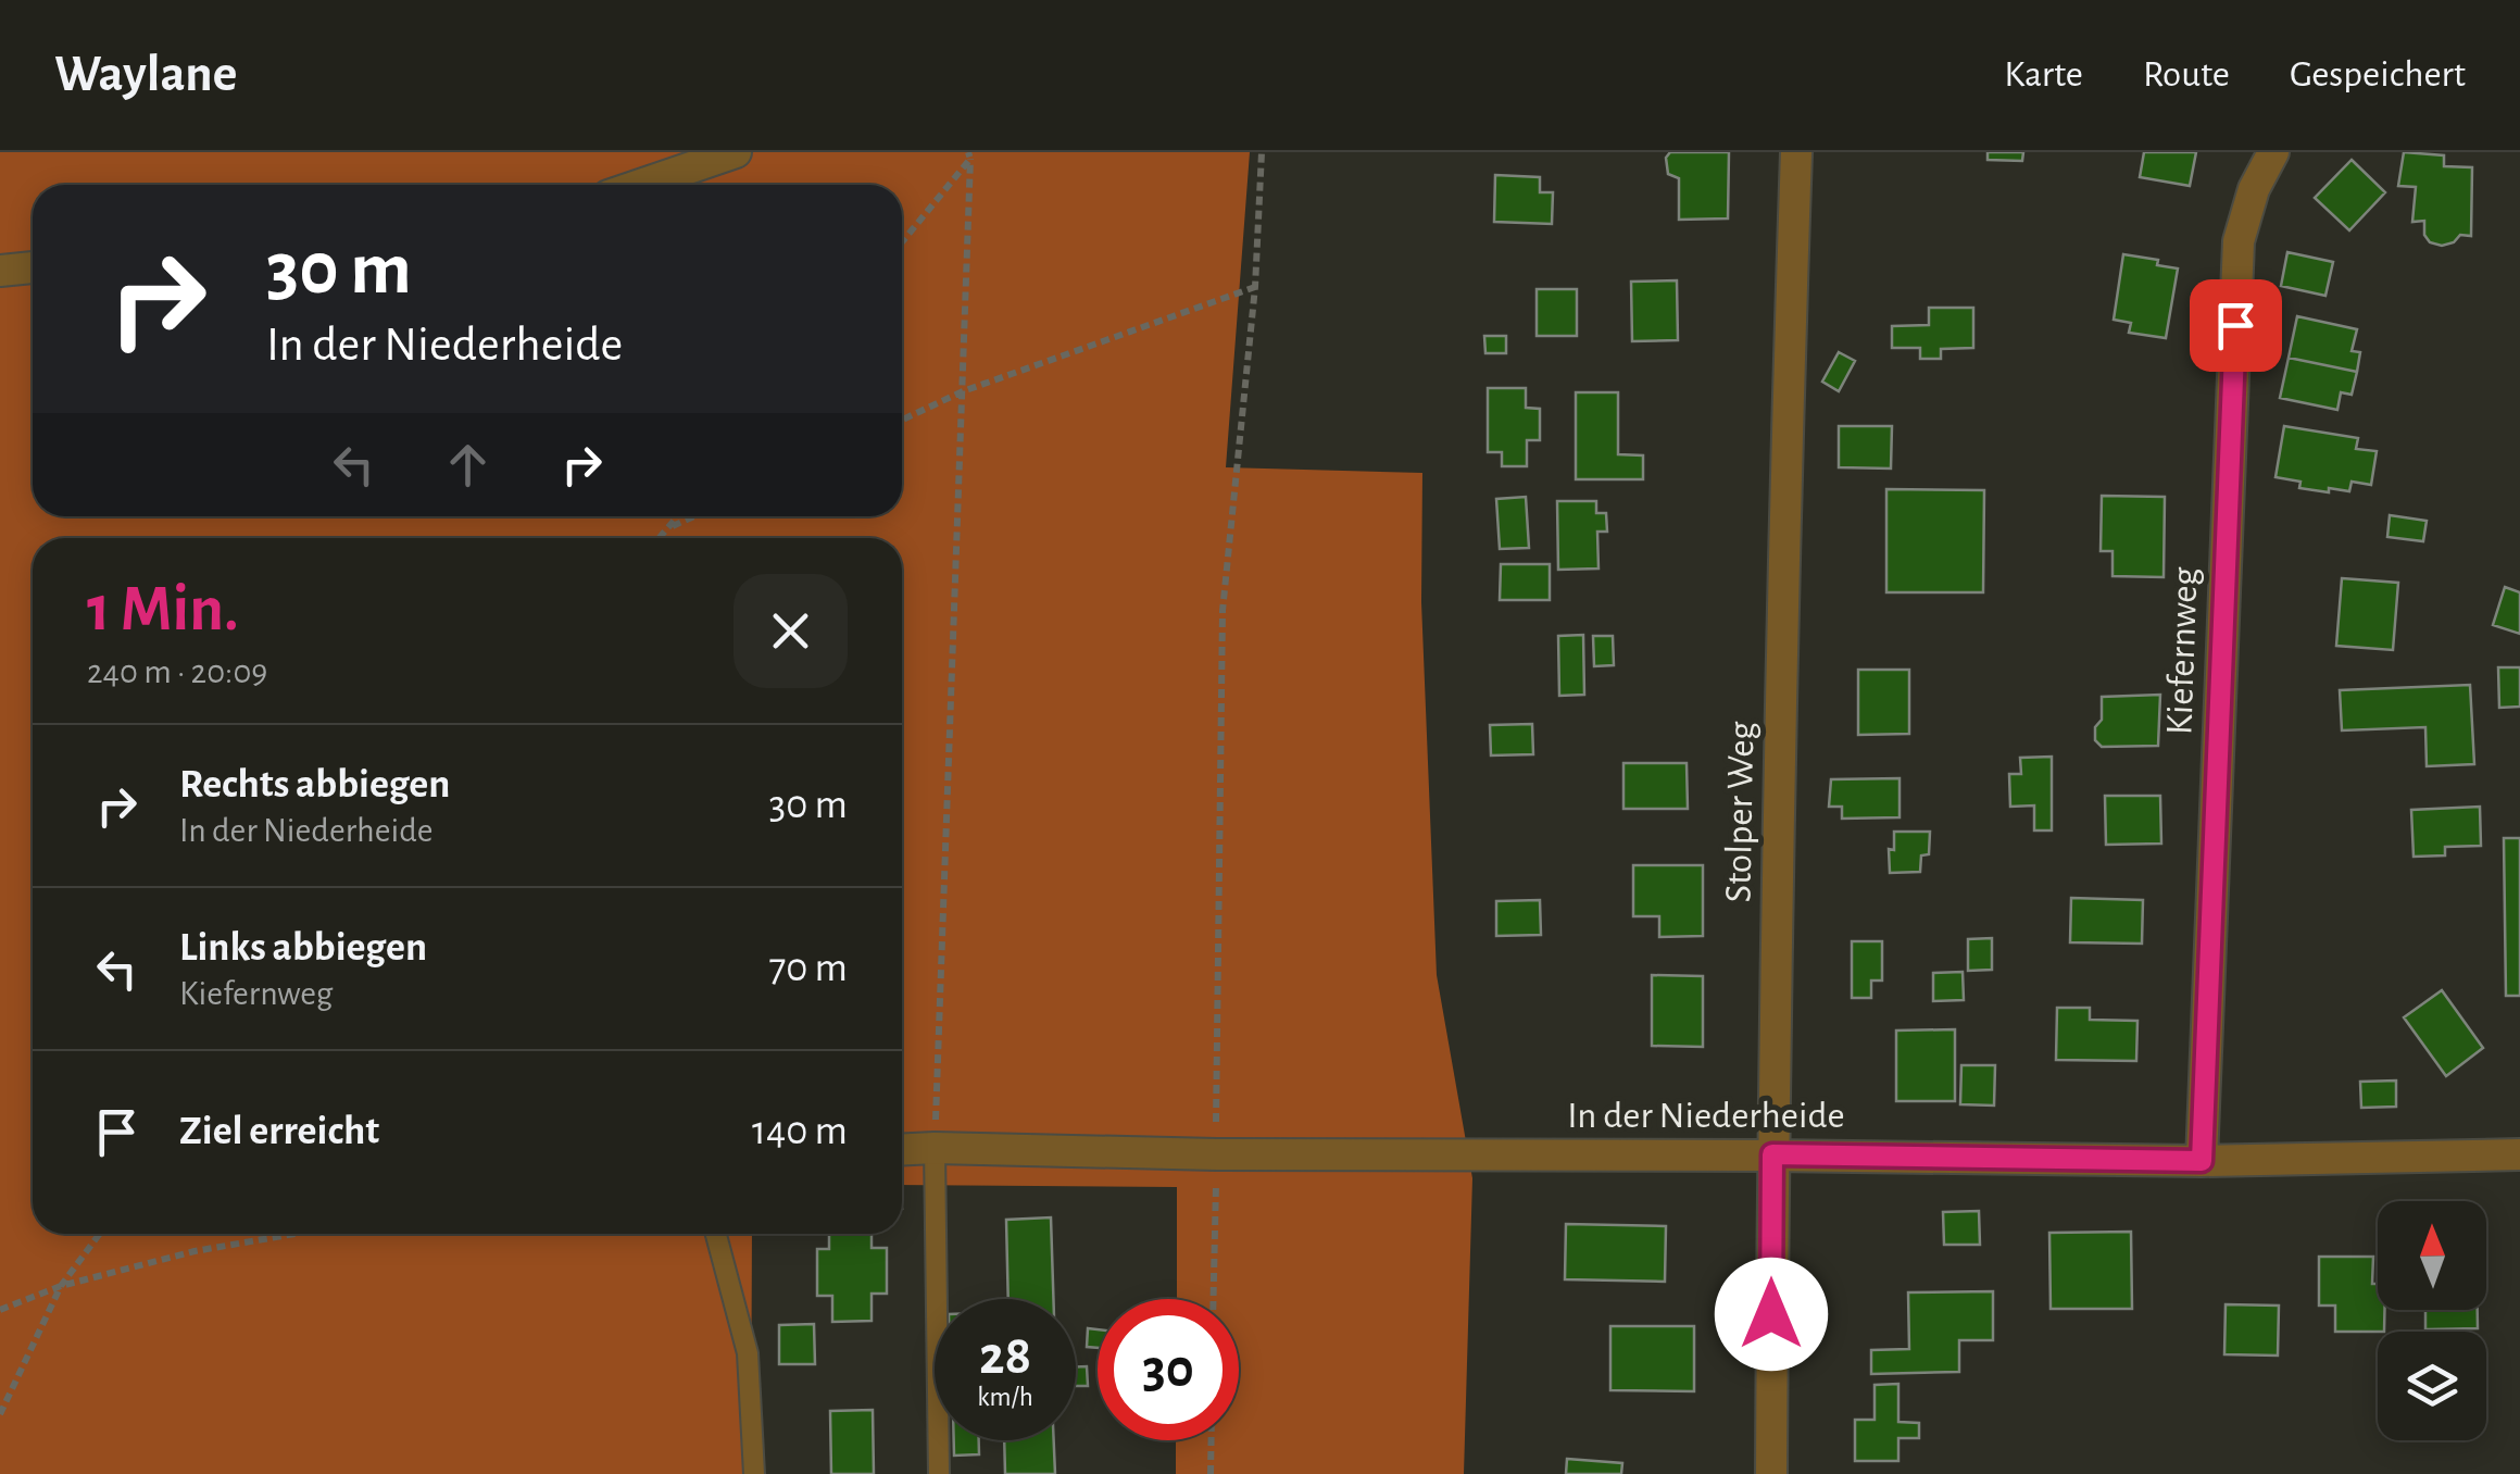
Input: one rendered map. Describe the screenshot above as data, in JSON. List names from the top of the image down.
{
  "streets": {
    "street": ["Kiefernweg", "Stolper Weg", "In der Niederheide"]
  },
  "crossings": [
    ["Kiefernweg", "In der Niederheide"],
    ["Stolper Weg", "In der Niederheide"]
  ],
  "north": "top",
  "page": {
    "header": "Waylane",
    "nav": ["Karte", "Route", "Gespeichert"],
    "turn": ["30 m", "In der Niederheide"],
    "heading": ["1 Min.", "240 m · 20:09"],
    "list": [
      {
        "name": "Rechts abbiegen",
        "note": "In der Niederheide",
        "value": "30 m"
      },
      {
        "name": "Links abbiegen",
        "note": "Kiefernweg",
        "value": "70 m"
      },
      {
        "name": "Ziel erreicht",
        "value": "140 m"
      }
    ],
    "speed": "28 km/h",
    "limit": "30"
  }
}
